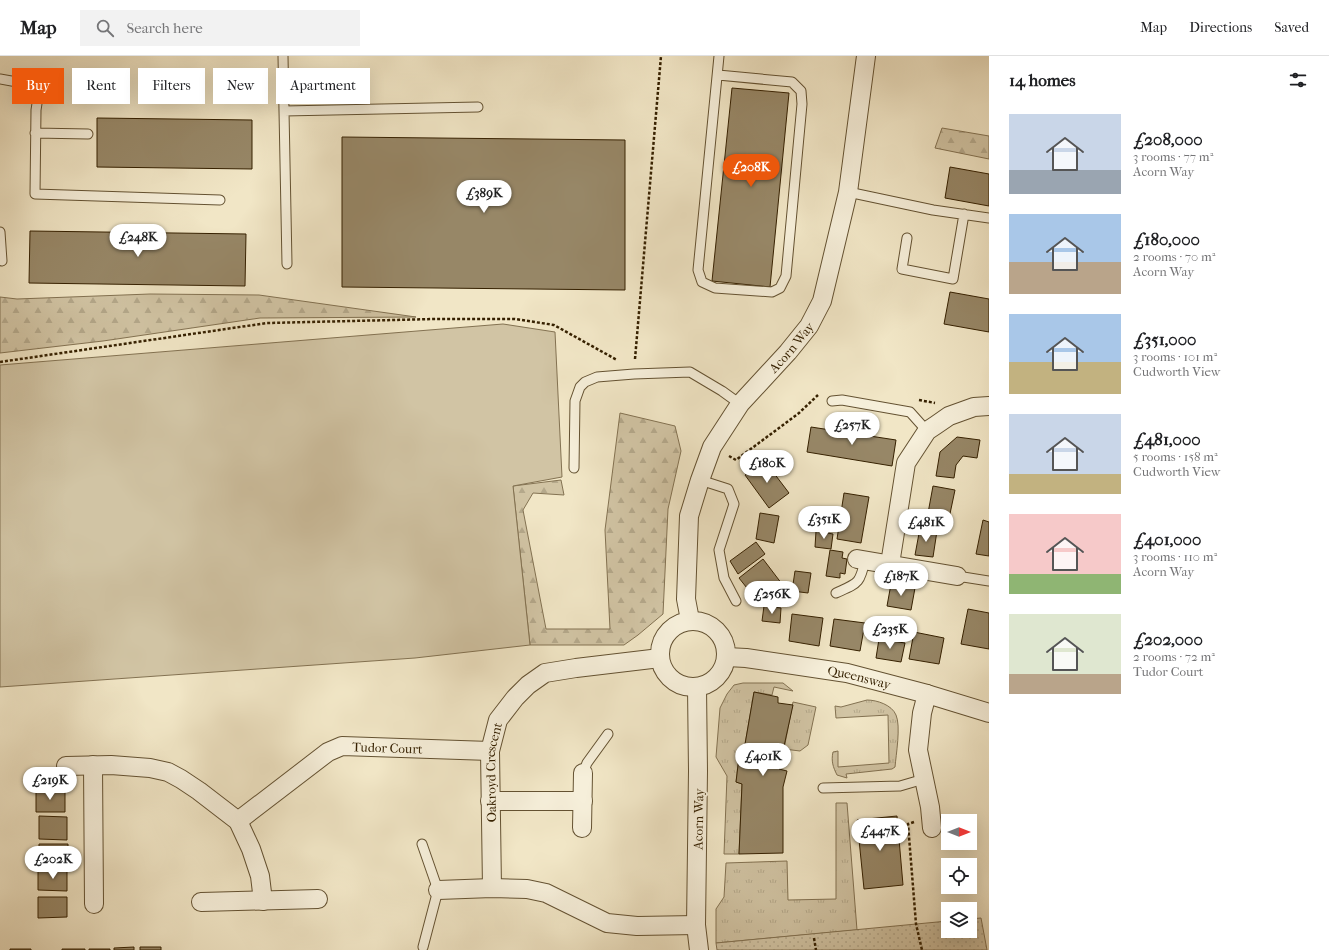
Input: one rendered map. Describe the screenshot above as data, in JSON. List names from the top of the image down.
{
  "streets": {
    "street": [
      "Acorn Way",
      "Queensway",
      "Tudor Court",
      "Oakroyd Crescent"
    ]
  },
  "crossings": [
    ["Acorn Way", "Queensway"],
    ["Acorn Way", "Oakroyd Crescent"],
    ["Queensway", "Oakroyd Crescent"],
    ["Tudor Court", "Oakroyd Crescent"]
  ],
  "north": "right",
  "page": {
    "header": "Map",
    "search": "Search here",
    "nav": ["Map", "Directions", "Saved"],
    "heading": "14 homes",
    "chip": [
      "Buy",
      "Rent",
      "Filters",
      "New",
      "Apartment"
    ],
    "list": [
      {
        "name": "£208,000",
        "note": "3 rooms · 77 m² · Acorn Way"
      },
      {
        "name": "£180,000",
        "note": "2 rooms · 70 m² · Acorn Way"
      },
      {
        "name": "£351,000",
        "note": "3 rooms · 101 m² · Cudworth View"
      },
      {
        "name": "£481,000",
        "note": "5 rooms · 158 m² · Cudworth View"
      },
      {
        "name": "£401,000",
        "note": "3 rooms · 110 m² · Acorn Way"
      },
      {
        "name": "£202,000",
        "note": "2 rooms · 72 m² · Tudor Court"
      }
    ],
    "price": [
      "£208K",
      "£389K",
      "£248K",
      "£257K",
      "£180K",
      "£351K",
      "£481K",
      "£187K",
      "£256K",
      "£235K",
      "£401K",
      "£219K",
      "£447K",
      "£202K"
    ]
  }
}
